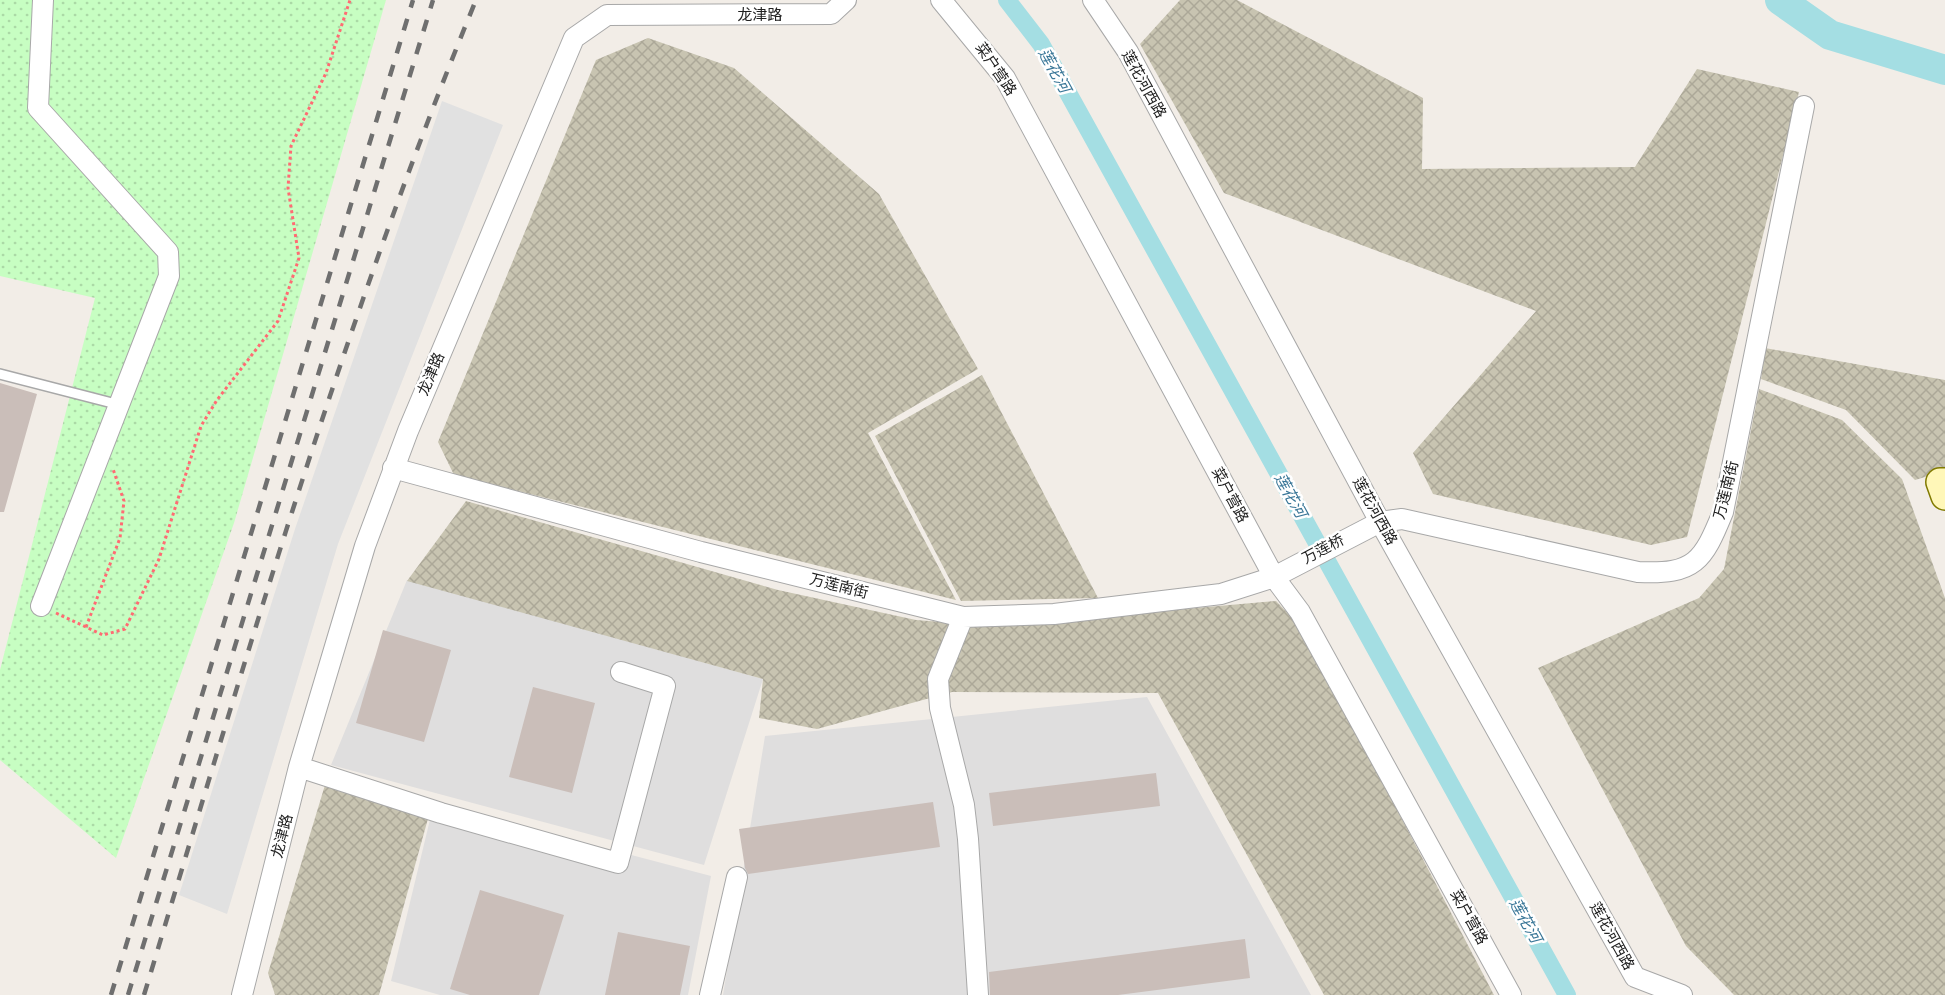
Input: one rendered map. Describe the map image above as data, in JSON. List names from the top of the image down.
{
  "streets": {
    "street": [
      "龙津路",
      "菜户营路",
      "莲花河西路",
      "万莲南街",
      "万莲桥"
    ]
  },
  "crossings": [
    ["龙津路", "万莲南街"],
    ["菜户营路", "万莲南街"],
    ["菜户营路", "万莲桥"],
    ["莲花河西路", "万莲南街"],
    ["万莲南街", "万莲桥"]
  ],
  "water": ["莲花河"]
}
